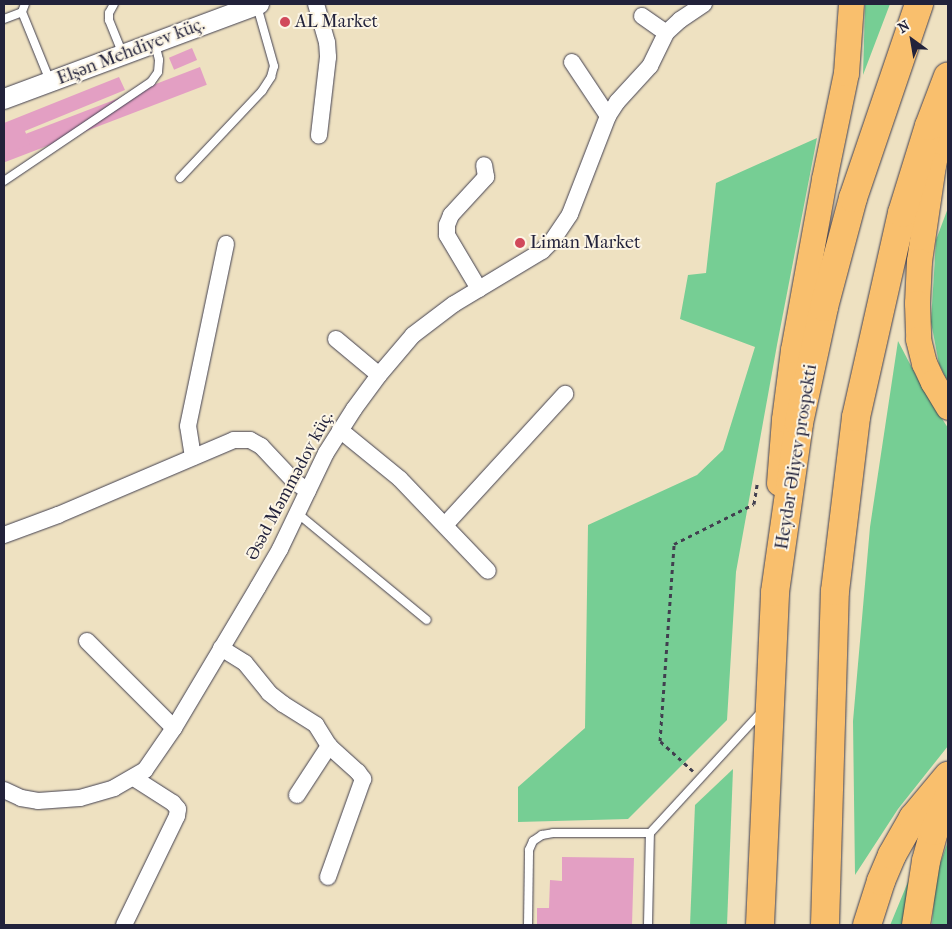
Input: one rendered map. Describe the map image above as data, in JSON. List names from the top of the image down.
{
  "streets": {
    "highway": ["Heydər Əliyev prospekti"],
    "street": ["Elşən Mehdiyev küç.", "Əsəd Məmmədov küç."]
  },
  "places": ["AL Market", "Liman Market"],
  "north": "top left"
}
